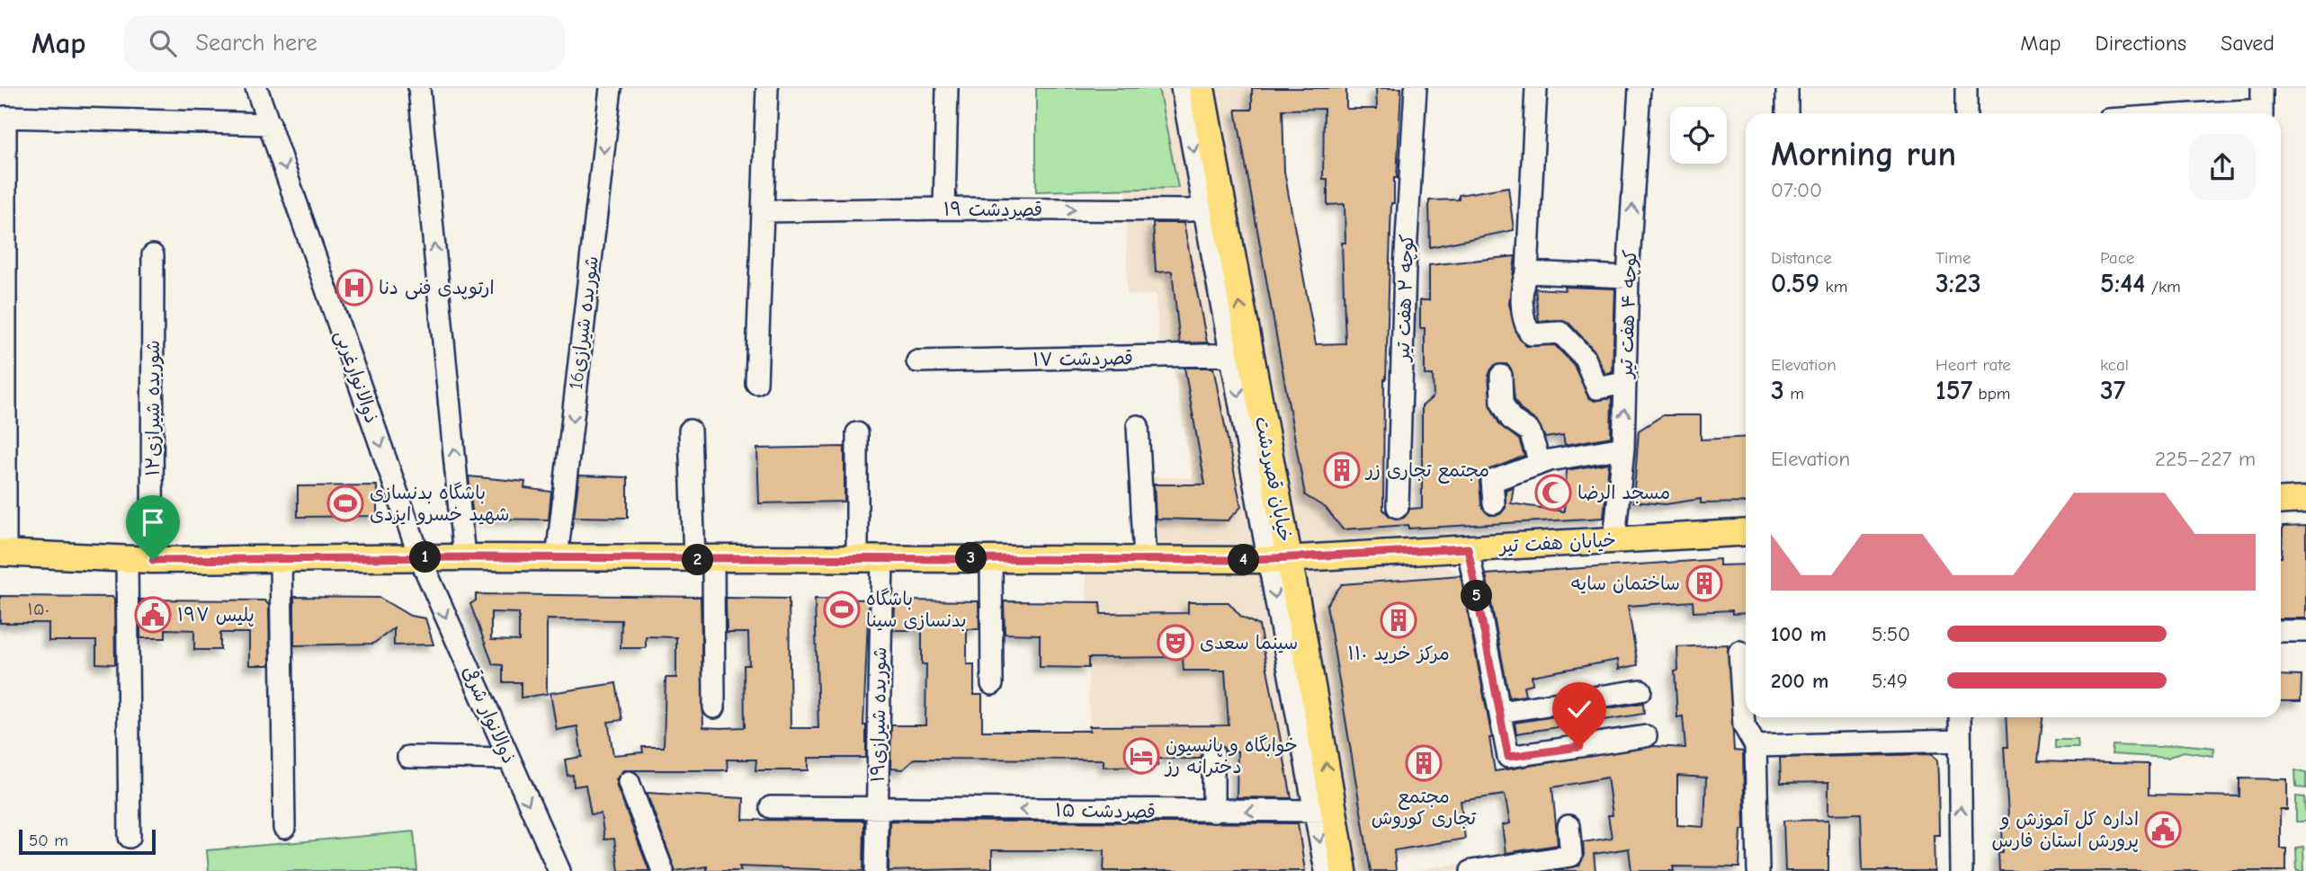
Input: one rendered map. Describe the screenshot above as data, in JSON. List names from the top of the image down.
{
  "streets": {
    "main road": ["خیابان قصردشت", "خیابان هفت تیر"],
    "street": [
      "قصردشت ۱۹",
      "کوچه ۲ هفت تیر",
      "کوچه ۴ هفت تیر",
      "شوریده شیرازی16",
      "قصردشت ۱۷",
      "ذوالانوارغربی",
      "شوریده شیرازی۱۲",
      "ذوالانوار شرقی",
      "شوریده شیرازی۱۹",
      "قصردشت ۱۵"
    ]
  },
  "crossings": [
    ["قصردشت ۱۹", "خیابان قصردشت"],
    ["کوچه ۴ هفت تیر", "خیابان هفت تیر"],
    ["شوریده شیرازی16", "خیابان هفت تیر"],
    ["قصردشت ۱۷", "خیابان قصردشت"],
    ["ذوالانوارغربی", "خیابان هفت تیر"],
    ["ذوالانوارغربی", "ذوالانوار شرقی"],
    ["شوریده شیرازی۱۲", "خیابان هفت تیر"],
    ["خیابان قصردشت", "خیابان هفت تیر"],
    ["خیابان قصردشت", "قصردشت ۱۵"],
    ["خیابان هفت تیر", "ذوالانوار شرقی"],
    ["خیابان هفت تیر", "شوریده شیرازی۱۹"],
    ["شوریده شیرازی۱۹", "قصردشت ۱۵"]
  ],
  "one_way": ["قصردشت ۱۹", "قصردشت ۱۵"],
  "places": {
    "hospital": ["ارتوپدی فنی دنا"],
    "building": [
      "مجتمع تجاری زر",
      "ساختمان سایه",
      "مرکز خرید ۱۱۰",
      "مجتمع تجاری کوروش"
    ],
    "mosque": ["مسجد الرضا"],
    "sports": ["باشگاه بدنسازی شهید خسرو ایزدی", "باشگاه بدنسازی سینا"],
    "public building": ["پلیس ۱۹۷", "اداره کل آموزش و پرورش استان فارس"],
    "theatre": ["سینما سعدی"],
    "hotel": ["خوابگاه و پانسیون دخترانه رز"]
  },
  "house_numbers": ["۱۵۰"],
  "scale_bar": "50 m",
  "page": {
    "header": "Map",
    "search": "Search here",
    "nav": ["Map", "Directions", "Saved"],
    "heading": ["Morning run", "07:00"],
    "stats": [
      ["Distance", "0.59 km"],
      ["Time", "3:23"],
      ["Pace", "5:44 /km"],
      ["Elevation", "3 m"],
      ["Heart rate", "157 bpm"],
      ["kcal", "37"]
    ],
    "chart": ["Elevation", "225–227 m"],
    "pins": [
      "1",
      "3",
      "2",
      "4",
      "5"
    ],
    "list": [
      {
        "name": "100 m",
        "note": "5:50"
      },
      {
        "name": "200 m",
        "note": "5:49"
      }
    ],
    "scale": "50 m"
  }
}
